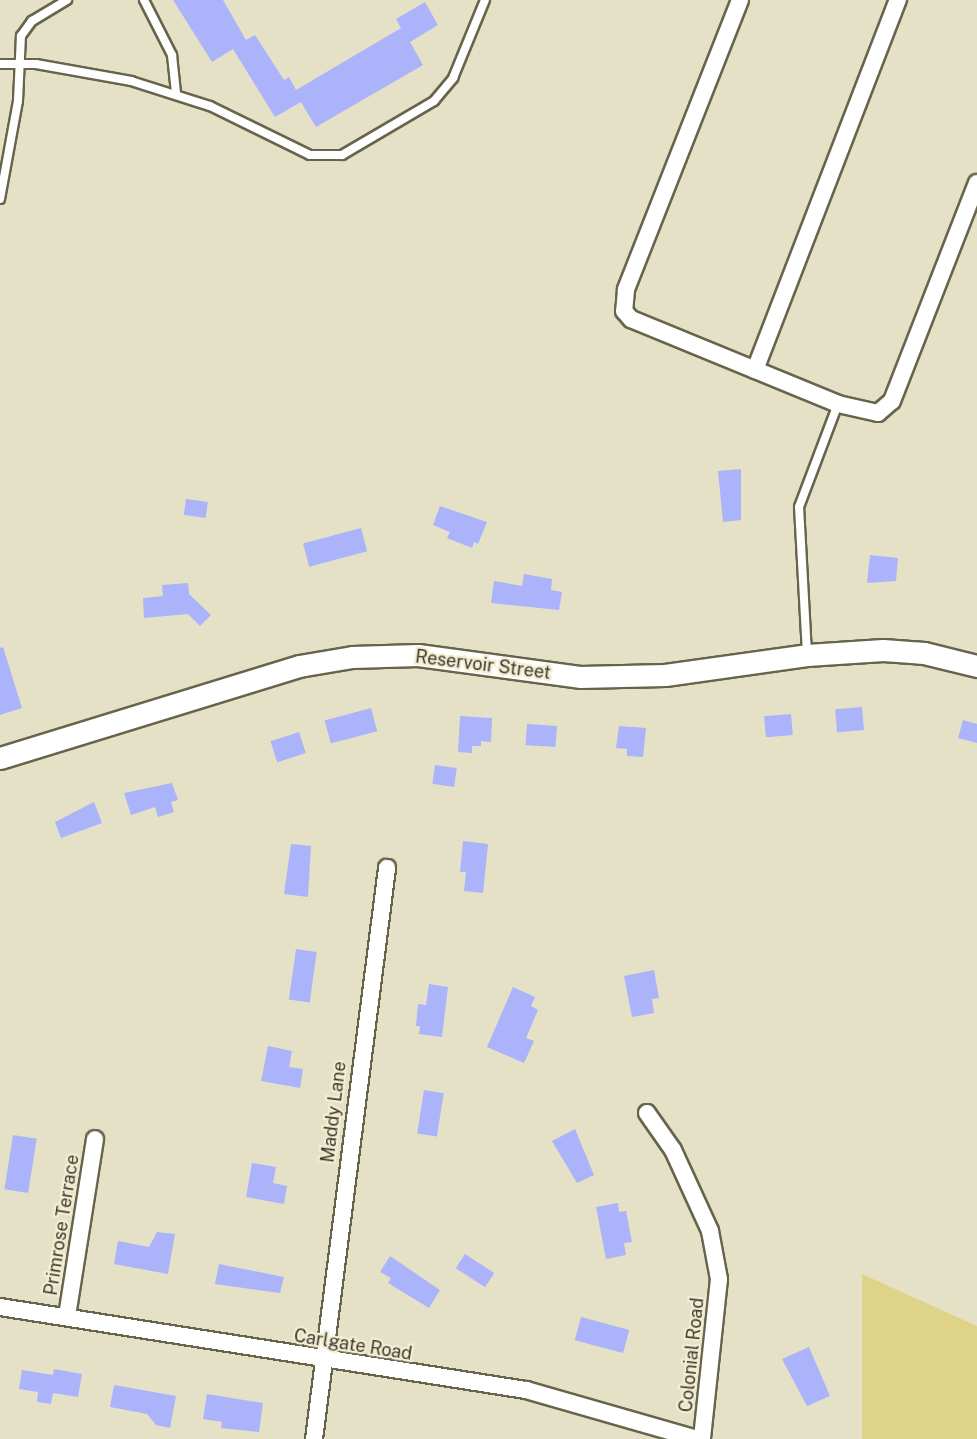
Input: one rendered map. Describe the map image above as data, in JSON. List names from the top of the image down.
{
  "streets": {
    "street": [
      "Reservoir Street",
      "Maddy Lane",
      "Primrose Terrace",
      "Carlgate Road",
      "Colonial Road"
    ]
  },
  "crossings": [
    ["Maddy Lane", "Carlgate Road"],
    ["Primrose Terrace", "Carlgate Road"]
  ]
}
